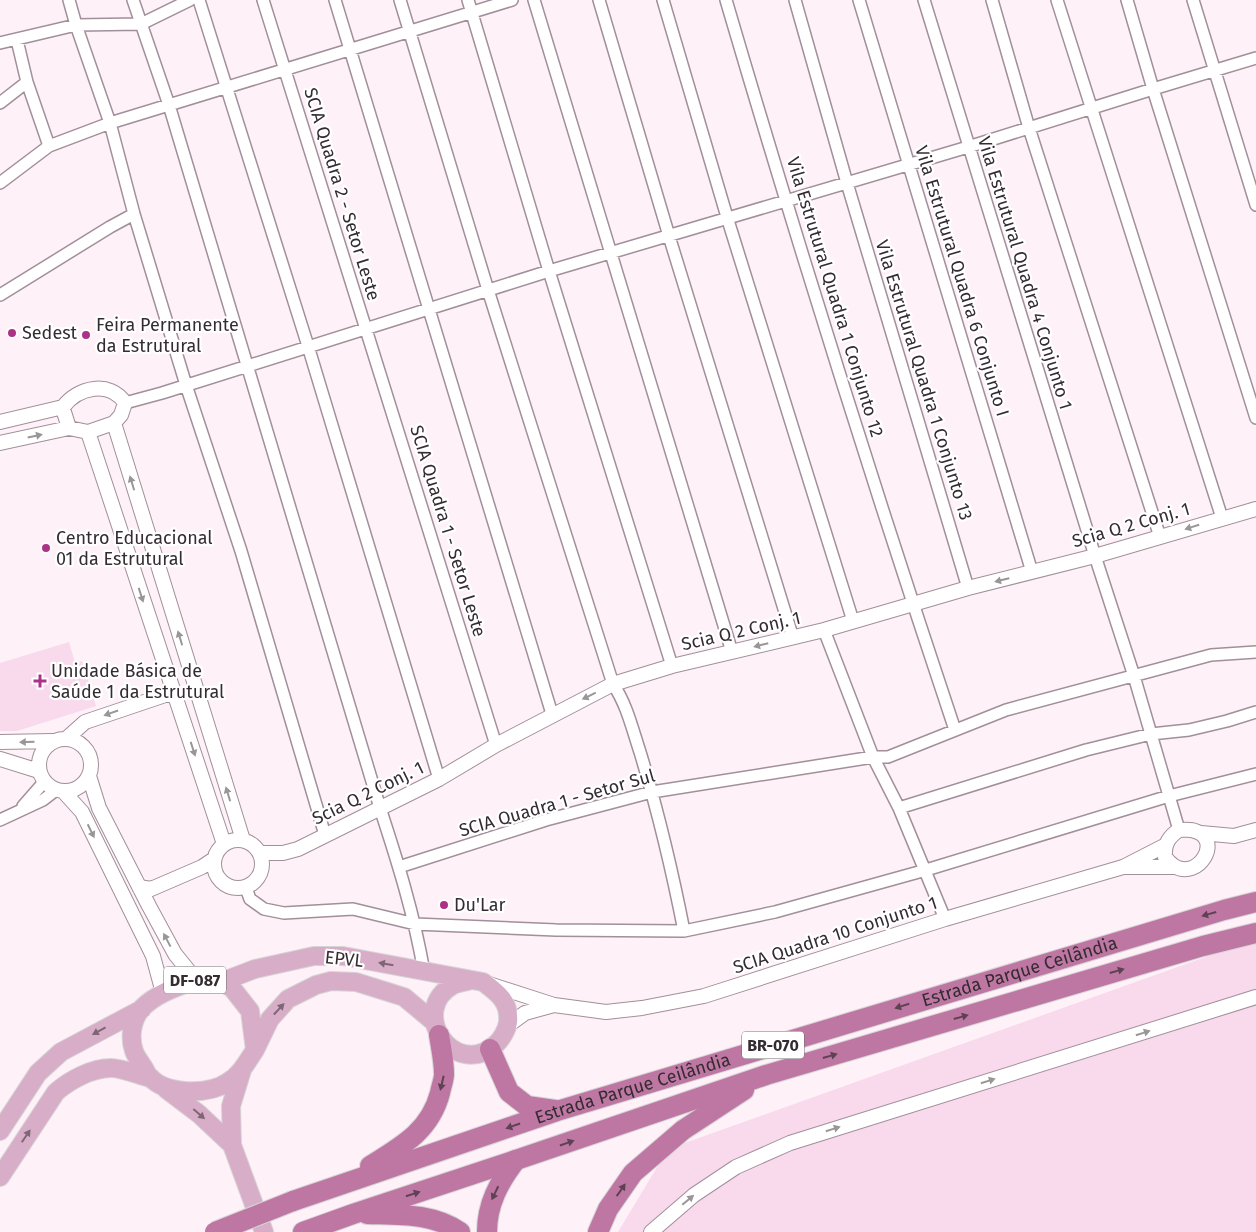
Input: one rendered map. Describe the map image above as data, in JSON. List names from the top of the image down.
{
  "streets": {
    "highway": ["Estrada Parque Ceilândia", "BR-070"],
    "main road": ["EPVL", "DF-087"],
    "street": [
      "SCIA Quadra 2 - Setor Leste",
      "Vila Estrutural Quadra 4 Conjunto 1",
      "Vila Estrutural Quadra 6 Conjunto I",
      "Vila Estrutural Quadra 1 Conjunto 12",
      "Vila Estrutural Quadra 1 Conjunto 13",
      "Scia Q 2 Conj. 1",
      "SCIA Quadra 1 - Setor Leste",
      "SCIA Quadra 1 - Setor Sul",
      "SCIA Quadra 10 Conjunto 1"
    ]
  },
  "crossings": [
    ["SCIA Quadra 2 - Setor Leste", "SCIA Quadra 1 - Setor Leste"],
    ["Vila Estrutural Quadra 4 Conjunto 1", "Scia Q 2 Conj. 1"],
    ["Vila Estrutural Quadra 4 Conjunto 1", "SCIA Quadra 1 - Setor Sul"],
    ["Vila Estrutural Quadra 4 Conjunto 1", "SCIA Quadra 10 Conjunto 1"],
    ["Vila Estrutural Quadra 6 Conjunto I", "Scia Q 2 Conj. 1"],
    ["Vila Estrutural Quadra 1 Conjunto 12", "Scia Q 2 Conj. 1"],
    ["Vila Estrutural Quadra 1 Conjunto 12", "SCIA Quadra 1 - Setor Sul"],
    ["Vila Estrutural Quadra 1 Conjunto 13", "Scia Q 2 Conj. 1"],
    ["Scia Q 2 Conj. 1", "SCIA Quadra 1 - Setor Leste"],
    ["SCIA Quadra 10 Conjunto 1", "EPVL"],
    ["EPVL", "DF-087"]
  ],
  "places": {
    "other": [
      "Sedest",
      "Feira Permanente da Estrutural",
      "Centro Educacional 01 da Estrutural",
      "Du'Lar"
    ],
    "health": ["Unidade Básica de Saúde 1 da Estrutural"]
  }
}
